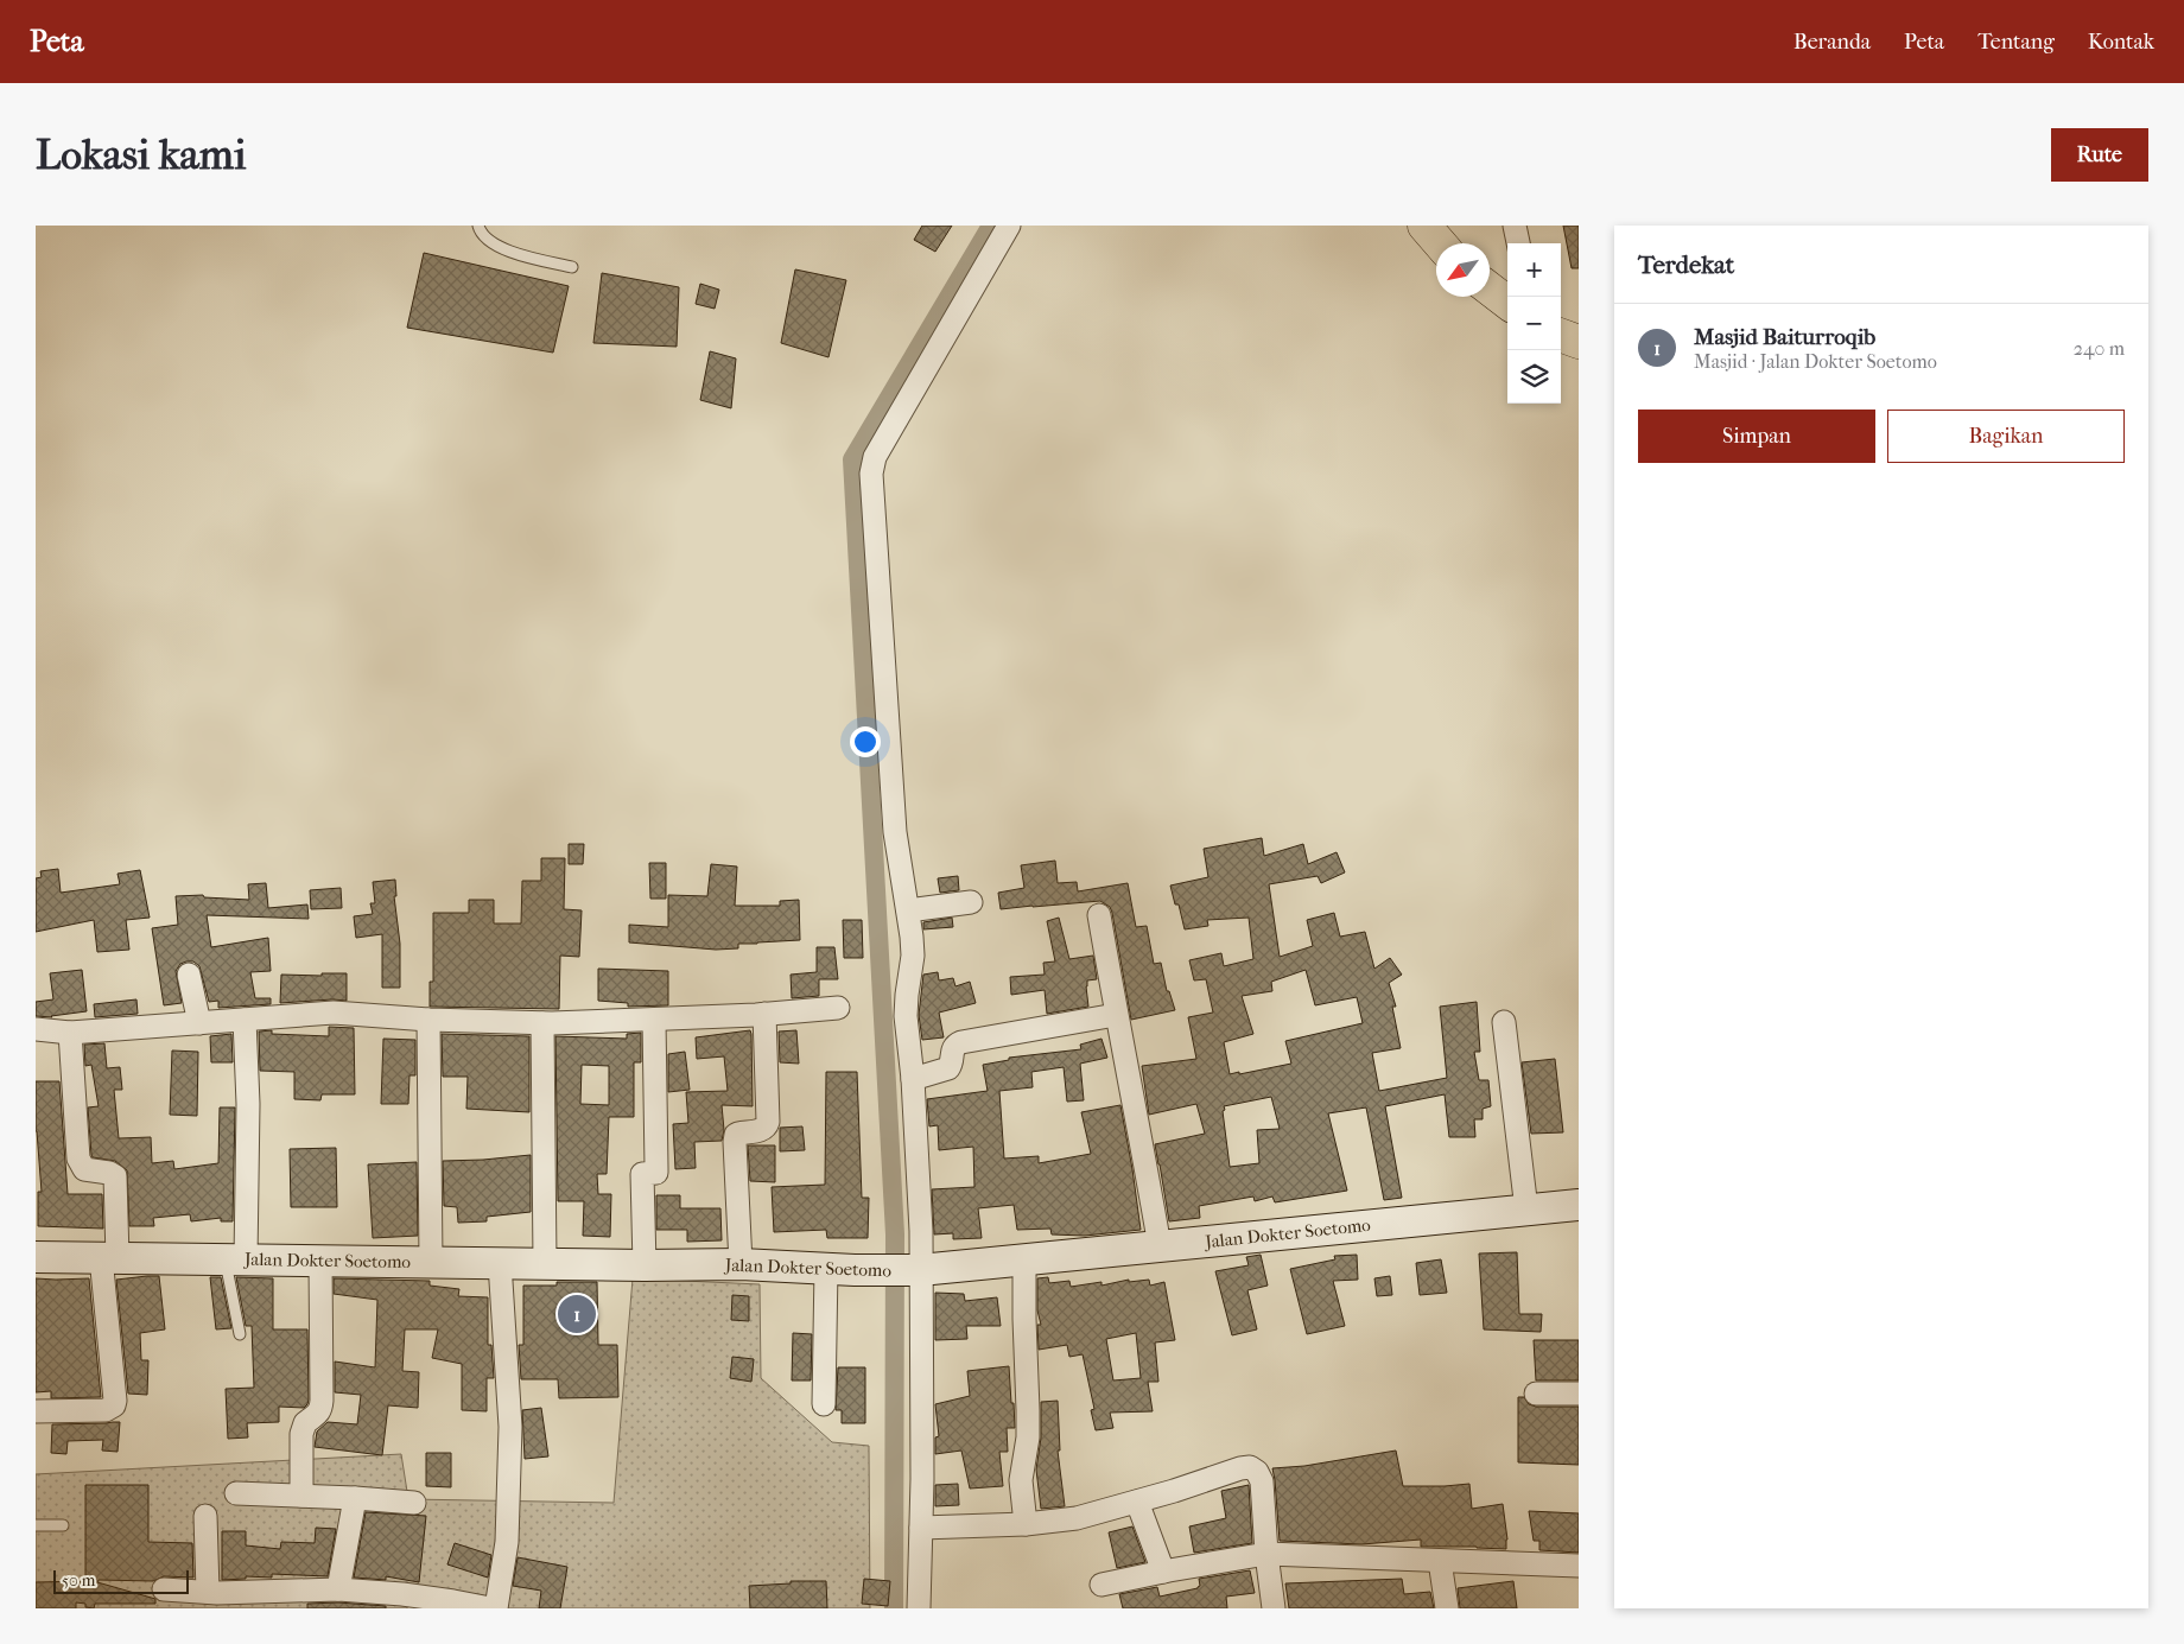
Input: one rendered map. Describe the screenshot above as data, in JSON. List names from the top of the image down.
{
  "streets": {
    "street": ["Jalan Dokter Soetomo"]
  },
  "scale_bar": "50 m",
  "north": "bottom left",
  "page": {
    "header": "Peta",
    "nav": [
      "Beranda",
      "Peta",
      "Tentang",
      "Kontak"
    ],
    "buttons": [
      "Rute",
      ["Simpan", "Bagikan"]
    ],
    "title": "Lokasi kami",
    "heading": "Terdekat",
    "map_buttons": ["+", "−"],
    "list": [
      {
        "mark": "1",
        "name": "Masjid Baiturroqib",
        "note": "Masjid · Jalan Dokter Soetomo",
        "value": "240 m"
      }
    ],
    "pins": "1",
    "scale": "50 m"
  }
}
